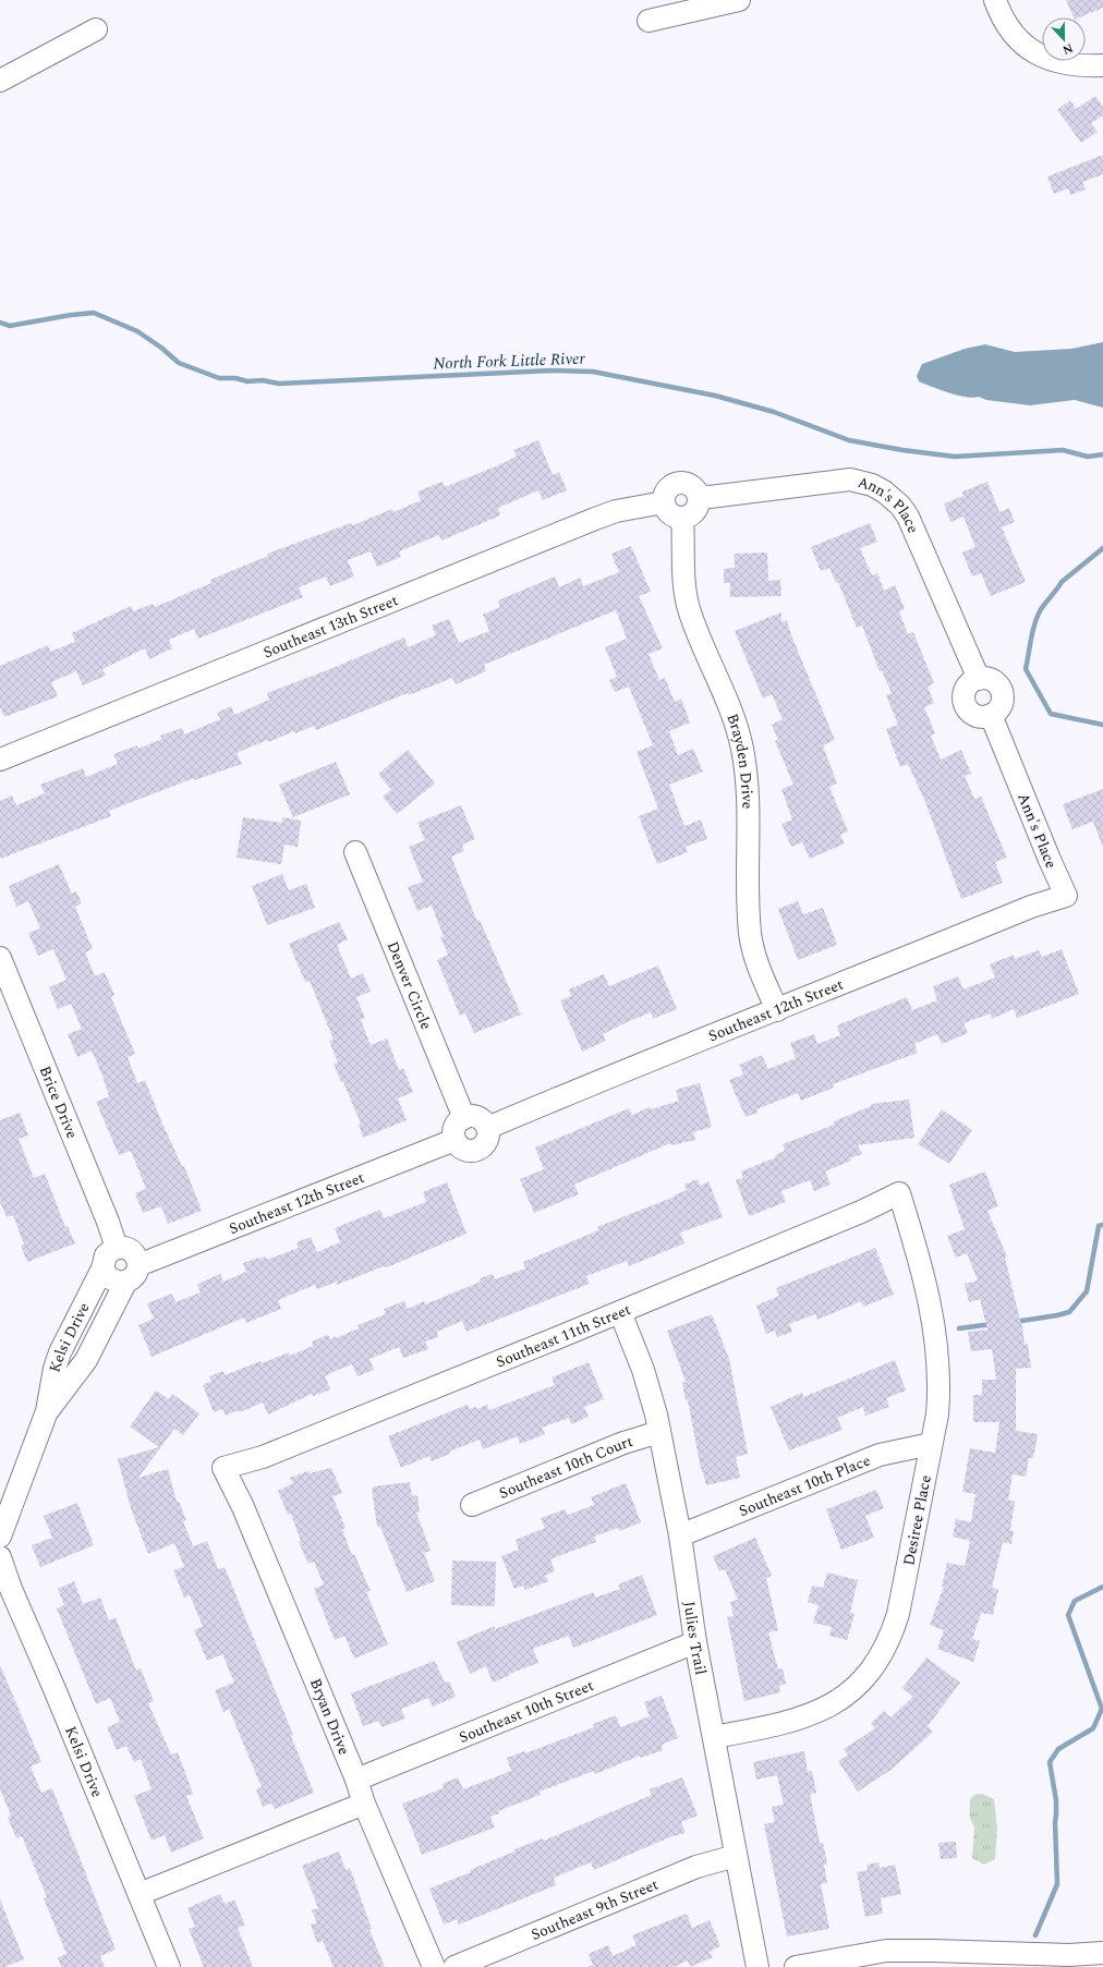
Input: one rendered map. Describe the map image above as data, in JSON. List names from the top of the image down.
{
  "streets": {
    "street": [
      "Ann's Place",
      "Southeast 13th Street",
      "Brayden Drive",
      "Denver Circle",
      "Southeast 12th Street",
      "Brice Drive",
      "Southeast 11th Street",
      "Kelsi Drive",
      "Southeast 10th Court",
      "Southeast 10th Place",
      "Desiree Place",
      "Julies Trail",
      "Southeast 10th Street",
      "Bryan Drive",
      "Southeast 9th Street"
    ]
  },
  "crossings": [
    ["Ann's Place", "Southeast 13th Street"],
    ["Ann's Place", "Brayden Drive"],
    ["Ann's Place", "Southeast 12th Street"],
    ["Southeast 13th Street", "Brayden Drive"],
    ["Brayden Drive", "Southeast 12th Street"],
    ["Denver Circle", "Southeast 12th Street"],
    ["Southeast 12th Street", "Brice Drive"],
    ["Southeast 12th Street", "Kelsi Drive"],
    ["Brice Drive", "Kelsi Drive"],
    ["Southeast 11th Street", "Desiree Place"],
    ["Southeast 11th Street", "Julies Trail"],
    ["Southeast 11th Street", "Bryan Drive"],
    ["Southeast 10th Court", "Julies Trail"],
    ["Southeast 10th Place", "Desiree Place"],
    ["Southeast 10th Place", "Julies Trail"],
    ["Desiree Place", "Julies Trail"],
    ["Julies Trail", "Southeast 10th Street"],
    ["Julies Trail", "Southeast 9th Street"],
    ["Southeast 10th Street", "Bryan Drive"]
  ],
  "water": ["North Fork Little River"],
  "north": "bottom"
}
